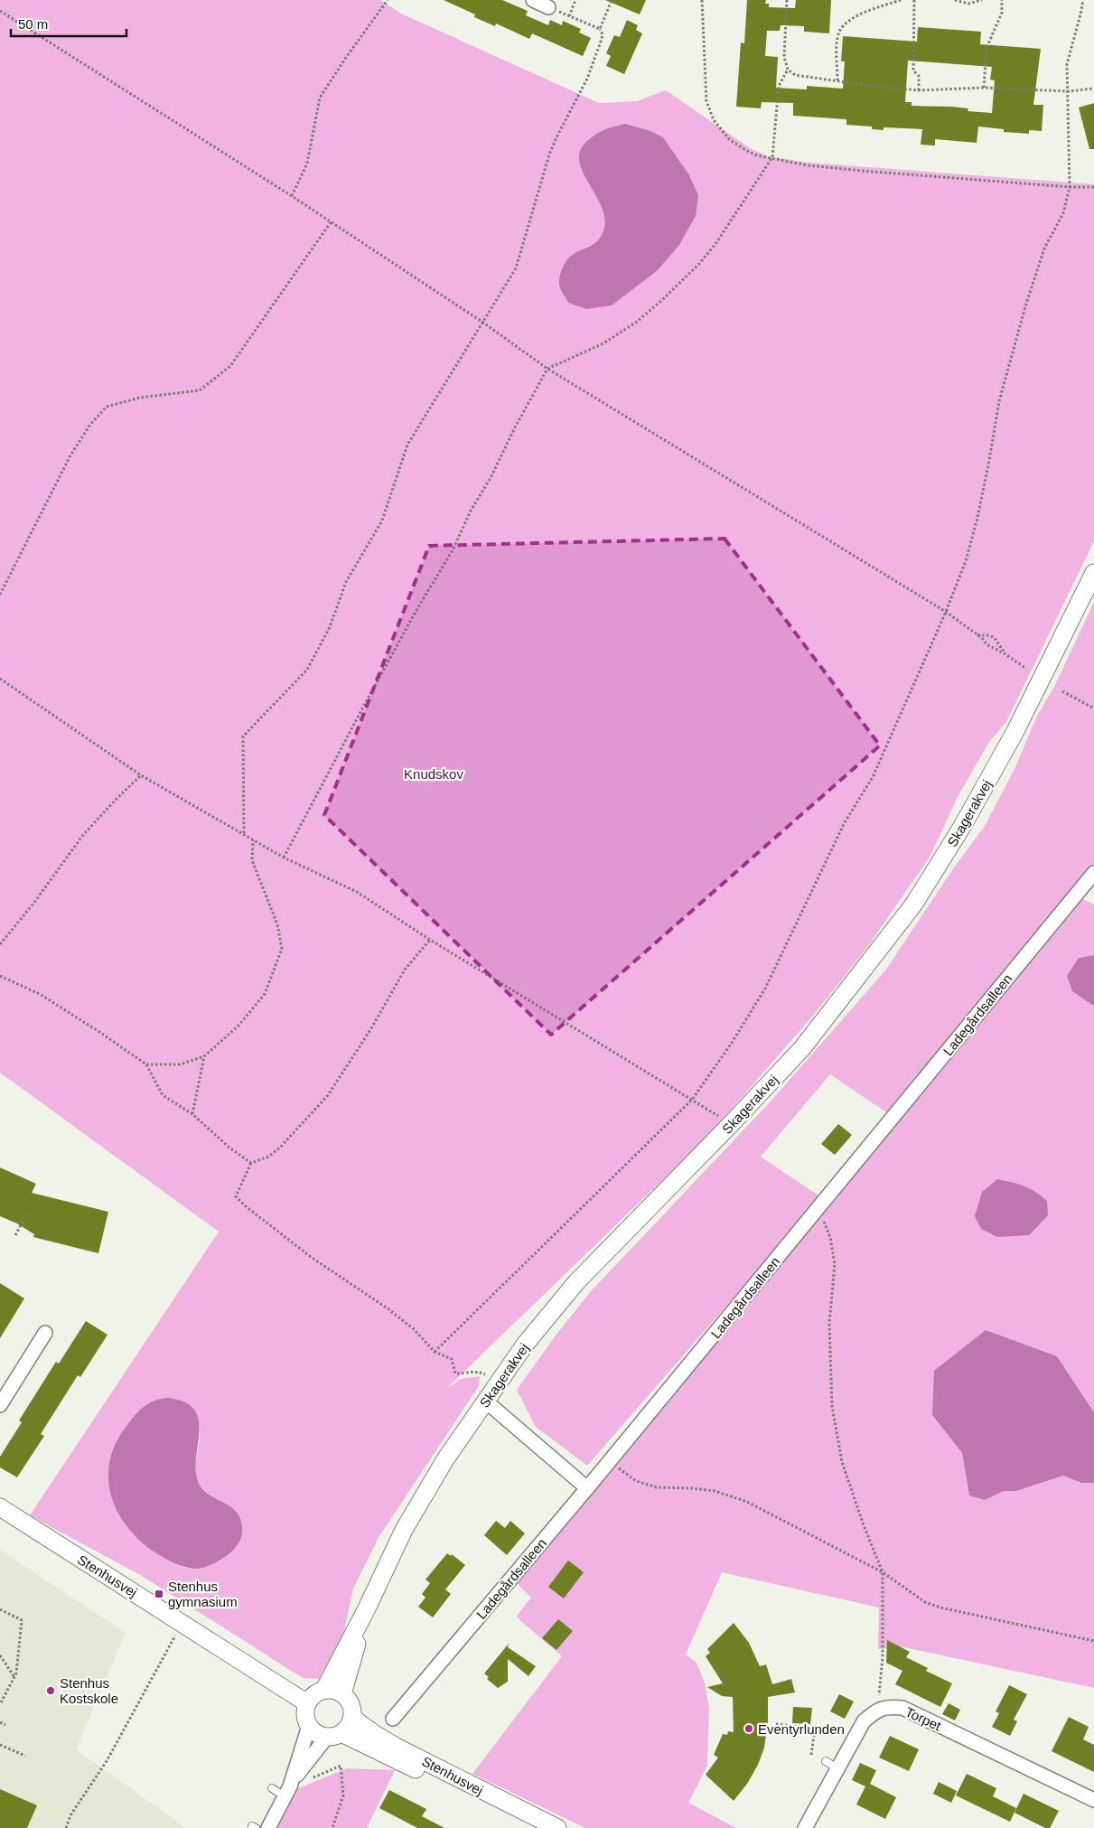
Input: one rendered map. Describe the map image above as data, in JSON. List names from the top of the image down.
{
  "streets": {
    "street": [
      "Skagerakvej",
      "Ladegårdsalleen",
      "Stenhusvej",
      "Torpet"
    ]
  },
  "crossings": [
    ["Skagerakvej", "Stenhusvej"]
  ],
  "parks": ["Knudskov"],
  "places": {
    "transit": ["Stenhus gymnasium"],
    "other": ["Stenhus Kostskole", "Eventyrlunden"]
  },
  "scale_bar": "50 m"
}
